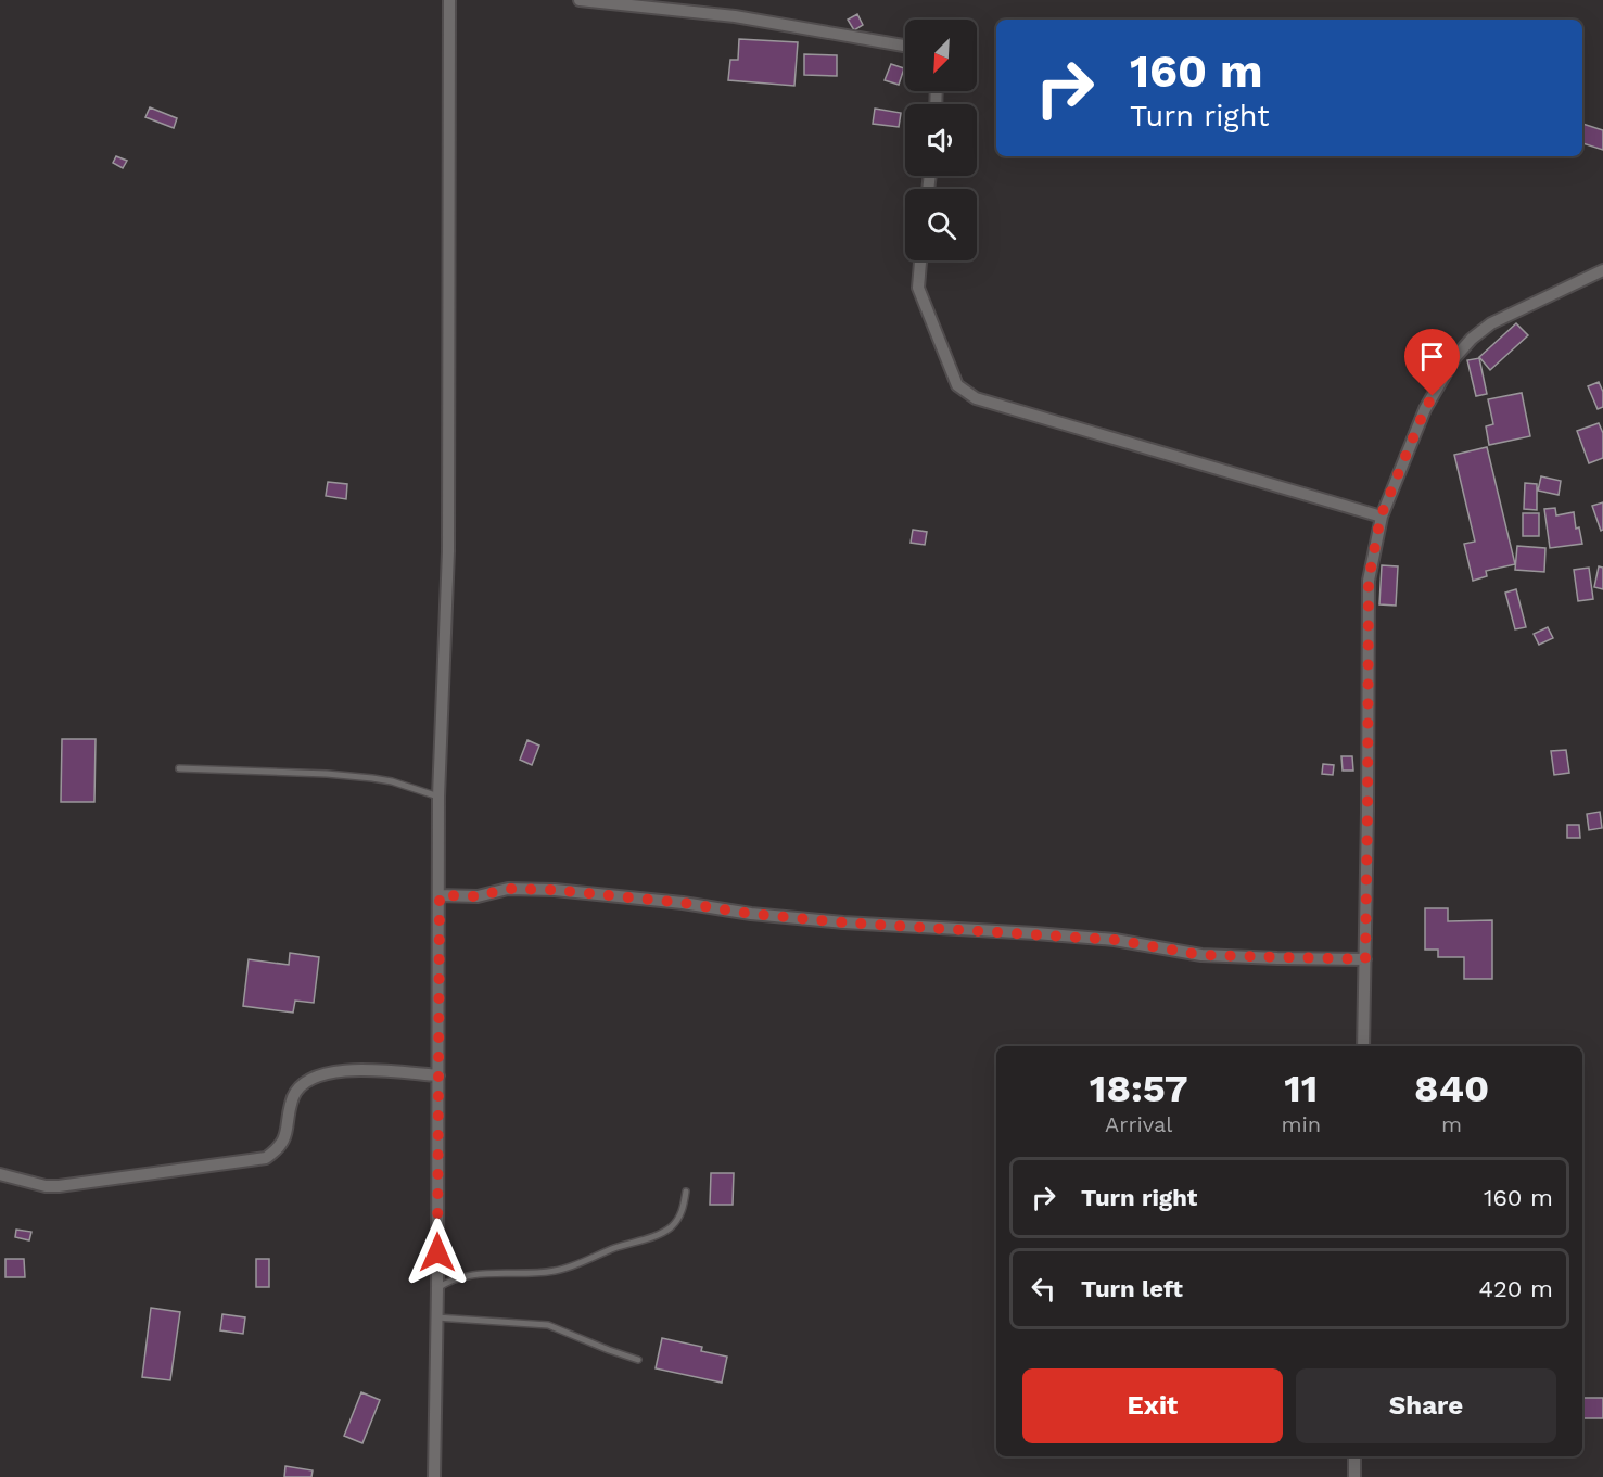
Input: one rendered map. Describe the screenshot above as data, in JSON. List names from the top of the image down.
{
  "north": "bottom left",
  "page": {
    "turn": ["160 m", "Turn right"],
    "eta": [
      "18:57",
      "Arrival",
      "11",
      "min",
      "840",
      "m"
    ],
    "list": [
      {
        "name": "Turn right",
        "value": "160 m"
      },
      {
        "name": "Turn left",
        "value": "420 m"
      }
    ],
    "buttons": ["Exit", "Share"]
  }
}
